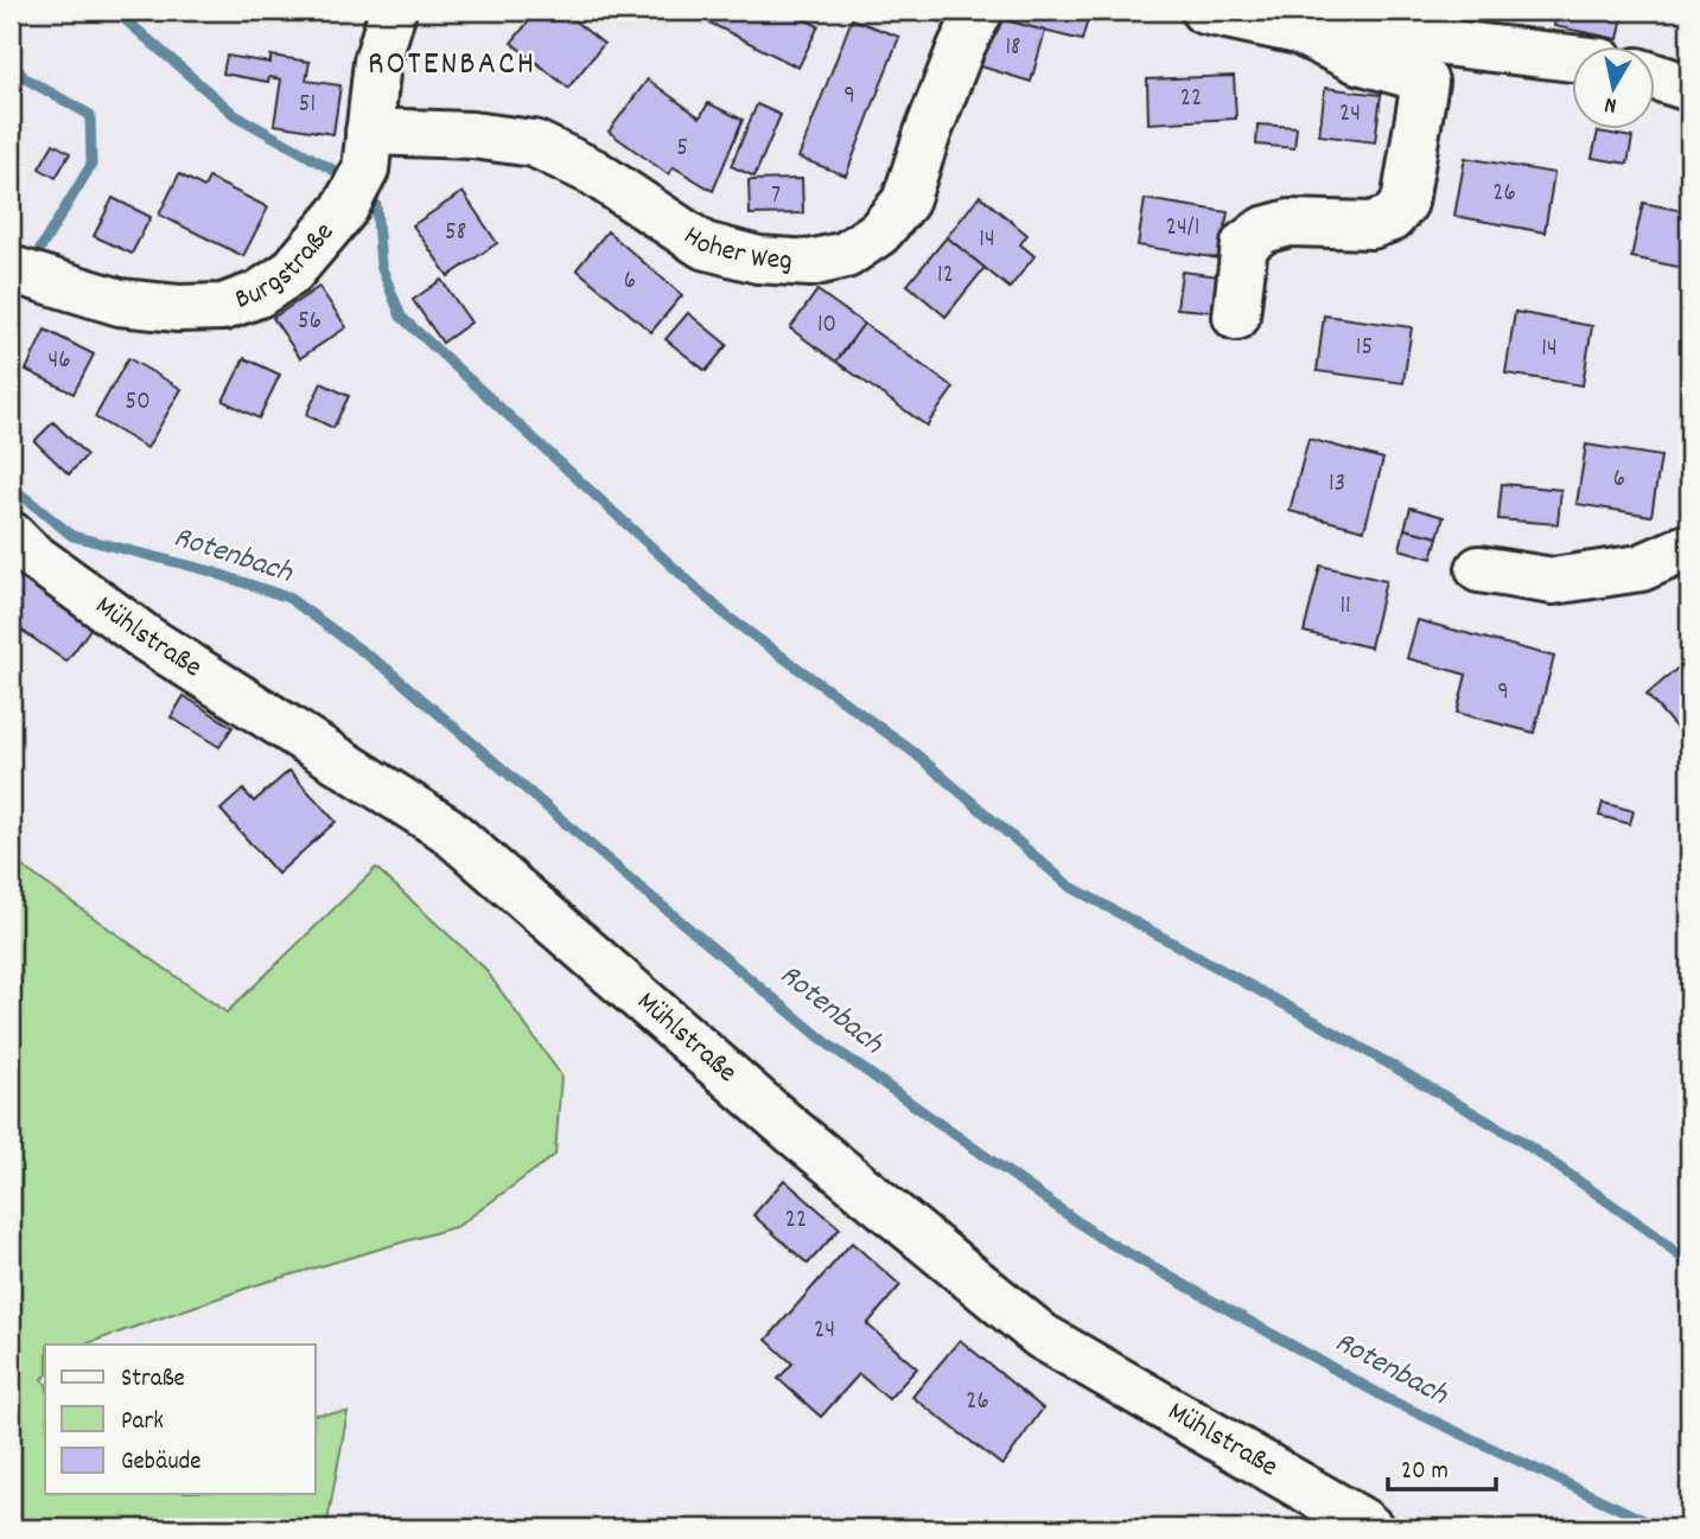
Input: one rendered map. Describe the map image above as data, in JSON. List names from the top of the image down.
{
  "streets": {
    "street": ["Hoher Weg", "Burgstraße", "Mühlstraße"]
  },
  "crossings": [
    ["Hoher Weg", "Burgstraße"]
  ],
  "districts": ["ROTENBACH"],
  "water": ["Rotenbach"],
  "house_numbers": [
    "18",
    "9",
    "22",
    "51",
    "24",
    "5",
    "26",
    "7",
    "24/1",
    "58",
    "14",
    "12",
    "6",
    "56",
    "10",
    "15",
    "14",
    "46",
    "50",
    "6",
    "13",
    "11",
    "9",
    "22",
    "24",
    "26"
  ],
  "legend": ["Straße", "Park", "Gebäude"],
  "scale_bar": "20 m",
  "north": "bottom"
}
